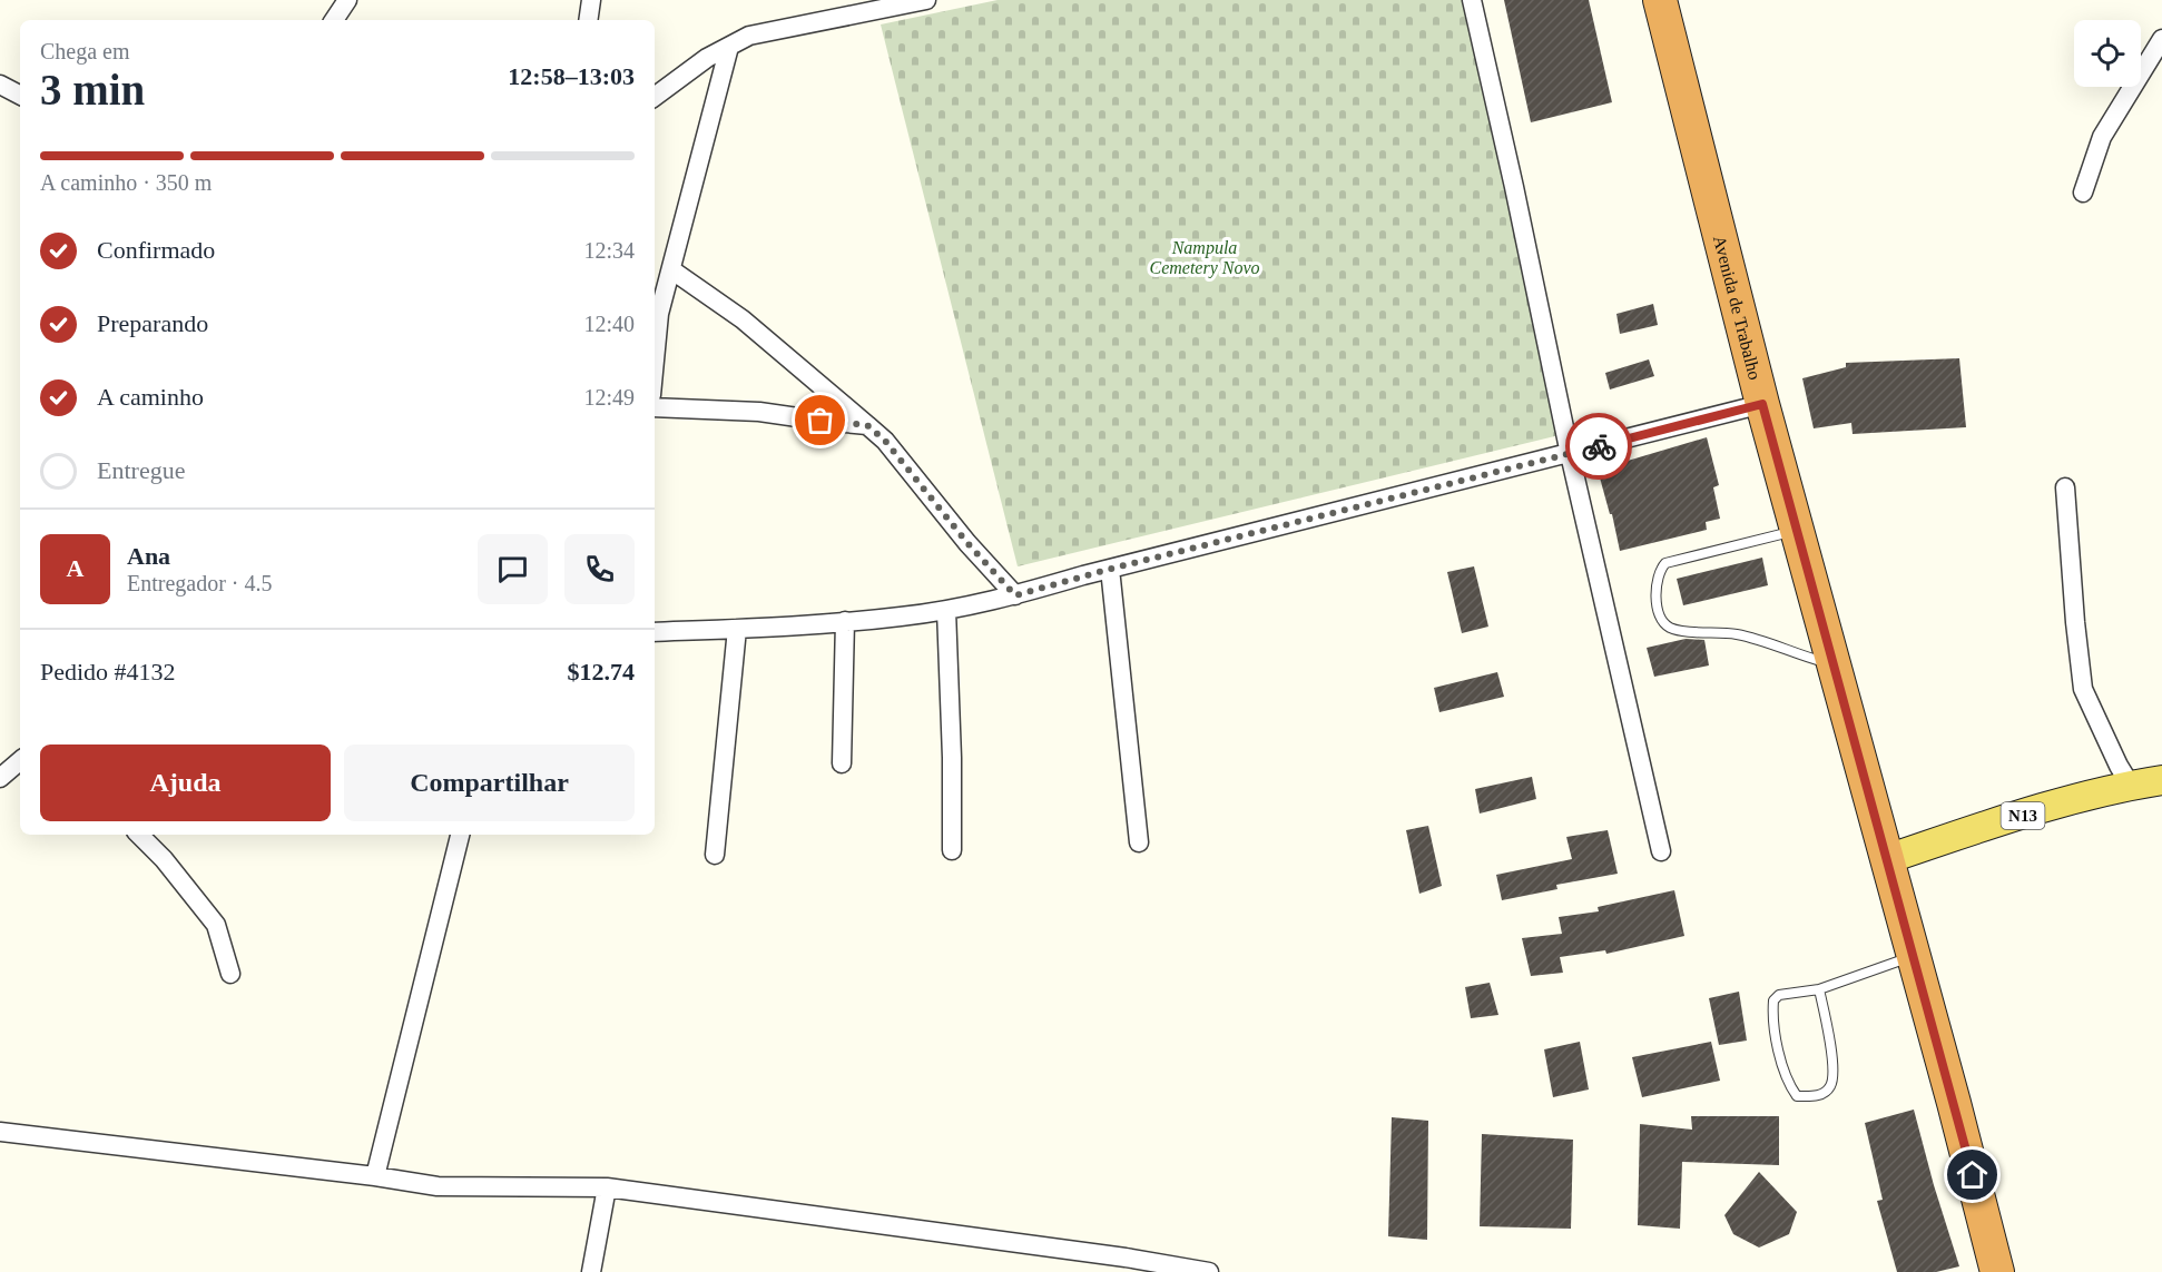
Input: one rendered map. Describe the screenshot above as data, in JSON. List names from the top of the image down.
{
  "streets": {
    "highway": ["Avenida de Trabalho"],
    "main road": ["N13"]
  },
  "crossings": [
    ["Avenida de Trabalho", "N13"]
  ],
  "parks": ["Nampula Cemetery Novo"],
  "page": {
    "heading": ["3 min", "Chega em", "12:58–13:03"],
    "panel": [
      "Ana",
      "Entregador · 4.5",
      "Pedido #4132",
      "$12.74"
    ],
    "bar": "A caminho · 350 m",
    "list": [
      ["Confirmado", "12:34"],
      ["Preparando", "12:40"],
      ["A caminho", "12:49"],
      "Entregue"
    ],
    "round": "A",
    "buttons": ["Ajuda", "Compartilhar"]
  }
}
